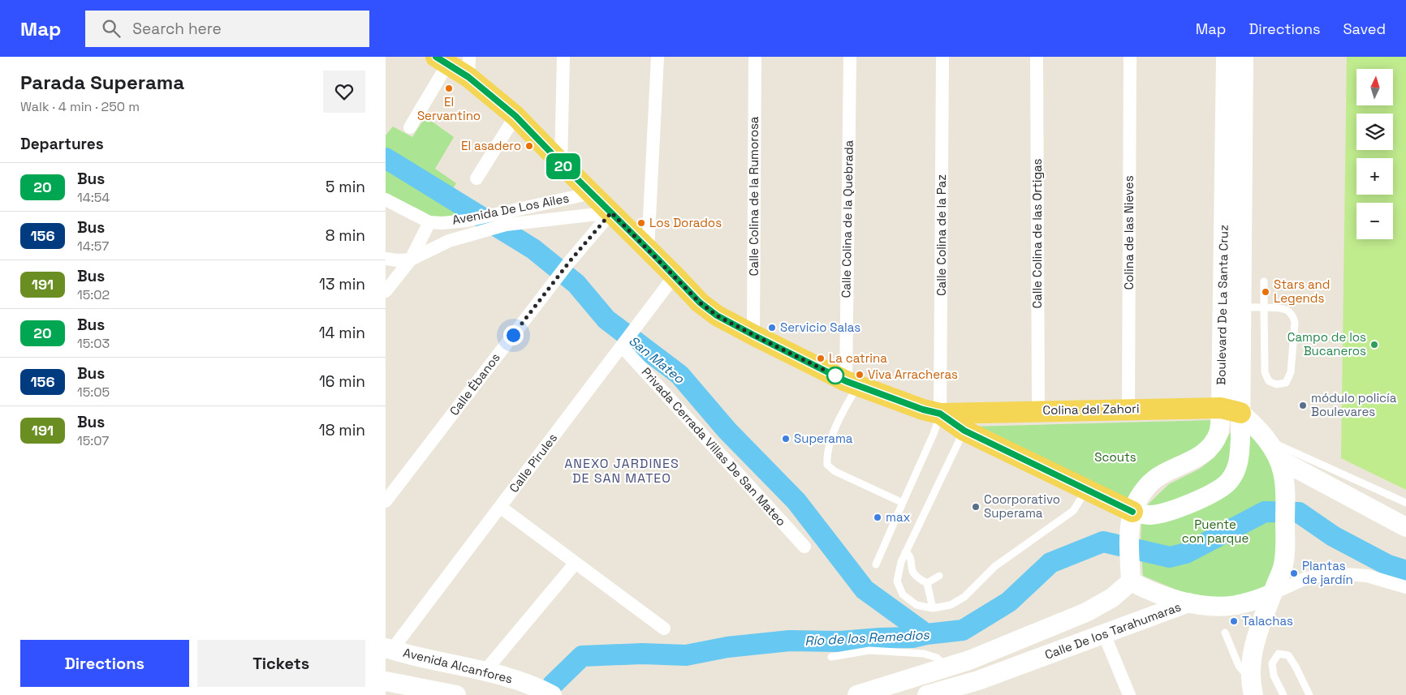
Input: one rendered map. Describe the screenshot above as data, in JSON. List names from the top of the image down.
{
  "streets": {
    "main road": [
      "Boulevard De La Santa Cruz",
      "Colina del Zahori",
      "Calle De los Tarahumaras",
      "Avenida Alcanfores"
    ],
    "street": [
      "Calle Colina de la Rumorosa",
      "Avenida De Los Ailes",
      "Calle Colina de la Quebrada",
      "Colina de las Nieves",
      "Calle Colina de las Ortigas",
      "Calle Colina de la Paz",
      "Calle Ébanos",
      "Privada Cerrada Villas De San Mateo",
      "Calle Pirules"
    ]
  },
  "crossings": [
    ["Colina de las Nieves", "Colina del Zahori"],
    ["Calle Colina de las Ortigas", "Colina del Zahori"],
    ["Calle Colina de la Paz", "Colina del Zahori"],
    ["Boulevard De La Santa Cruz", "Colina del Zahori"],
    ["Boulevard De La Santa Cruz", "Calle De los Tarahumaras"],
    ["Privada Cerrada Villas De San Mateo", "Calle Pirules"],
    ["Calle Pirules", "Avenida Alcanfores"]
  ],
  "districts": ["ANEXO JARDINES DE SAN MATEO"],
  "water": ["San Mateo", "Río de los Remedios"],
  "parks": ["Scouts", "Puente con parque"],
  "places": [
    "El Servantino",
    "El asadero",
    "Los Dorados",
    "Stars and Legends",
    "Servicio Salas",
    "Campo de los Bucaneros",
    "La catrina",
    "Viva Arracheras",
    "módulo policía Boulevares",
    "Superama",
    "Coorporativo Superama",
    "max",
    "Plantas de jardín",
    "Talachas"
  ],
  "lines": ["bus line 20"],
  "north": "top",
  "page": {
    "header": "Map",
    "search": "Search here",
    "nav": ["Map", "Directions", "Saved"],
    "heading": [
      ["Parada Superama", "Walk · 4 min · 250 m"],
      "Departures"
    ],
    "on_map": "20",
    "map_buttons": ["+", "−"],
    "list": [
      {
        "mark": "20",
        "name": "Bus",
        "note": "14:54",
        "value": "5 min"
      },
      {
        "mark": "156",
        "name": "Bus",
        "note": "14:57",
        "value": "8 min"
      },
      {
        "mark": "191",
        "name": "Bus",
        "note": "15:02",
        "value": "13 min"
      },
      {
        "mark": "20",
        "name": "Bus",
        "note": "15:03",
        "value": "14 min"
      },
      {
        "mark": "156",
        "name": "Bus",
        "note": "15:05",
        "value": "16 min"
      },
      {
        "mark": "191",
        "name": "Bus",
        "note": "15:07",
        "value": "18 min"
      }
    ],
    "buttons": ["Directions", "Tickets"]
  }
}
